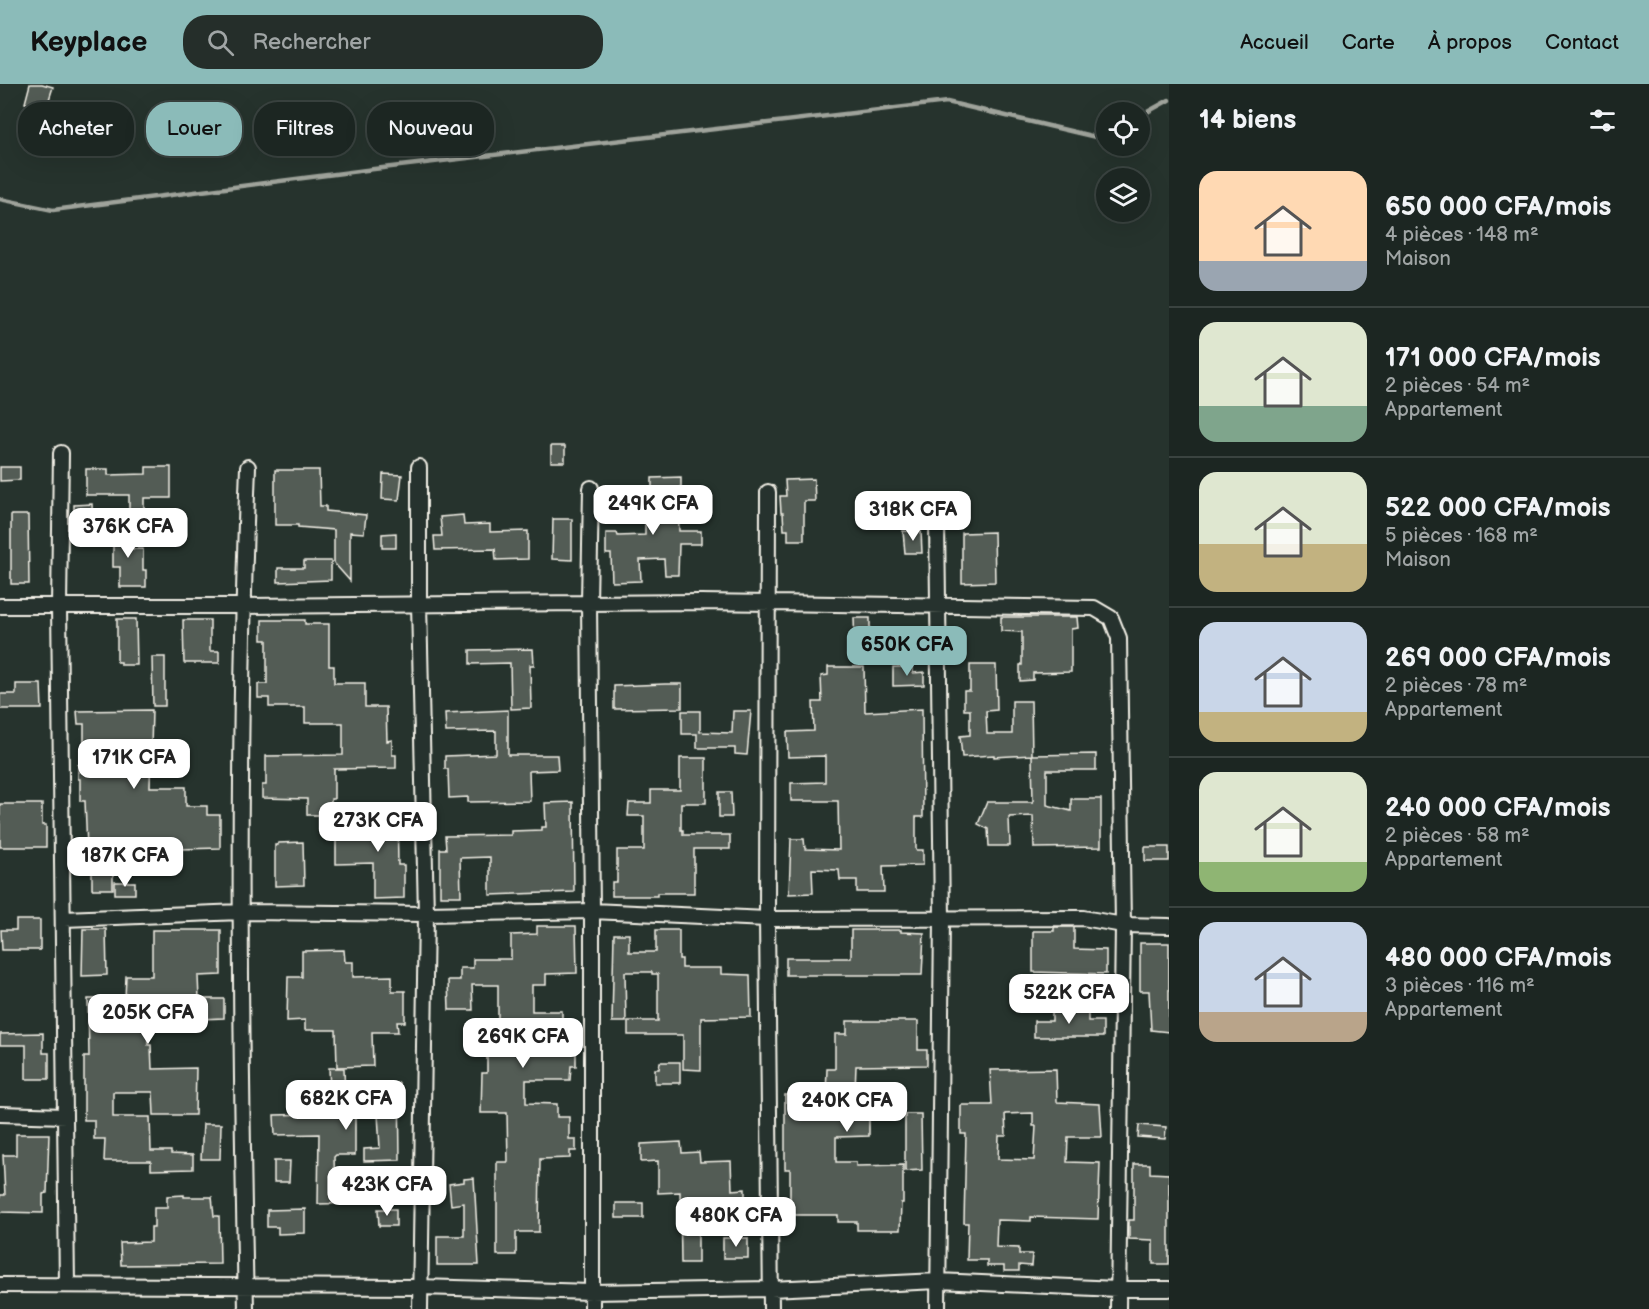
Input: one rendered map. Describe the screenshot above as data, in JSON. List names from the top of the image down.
{
  "page": {
    "header": "Keyplace",
    "search": "Rechercher",
    "nav": [
      "Accueil",
      "Carte",
      "À propos",
      "Contact"
    ],
    "heading": "14 biens",
    "chip": [
      "Acheter",
      "Louer",
      "Filtres",
      "Nouveau"
    ],
    "list": [
      {
        "name": "650 000 CFA/mois",
        "note": "4 pièces · 148 m² · Maison"
      },
      {
        "name": "171 000 CFA/mois",
        "note": "2 pièces · 54 m² · Appartement"
      },
      {
        "name": "522 000 CFA/mois",
        "note": "5 pièces · 168 m² · Maison"
      },
      {
        "name": "269 000 CFA/mois",
        "note": "2 pièces · 78 m² · Appartement"
      },
      {
        "name": "240 000 CFA/mois",
        "note": "2 pièces · 58 m² · Appartement"
      },
      {
        "name": "480 000 CFA/mois",
        "note": "3 pièces · 116 m² · Appartement"
      }
    ],
    "price": [
      "249K CFA",
      "318K CFA",
      "376K CFA",
      "650K CFA",
      "171K CFA",
      "273K CFA",
      "187K CFA",
      "522K CFA",
      "205K CFA",
      "269K CFA",
      "682K CFA",
      "240K CFA",
      "423K CFA",
      "480K CFA"
    ]
  }
}
